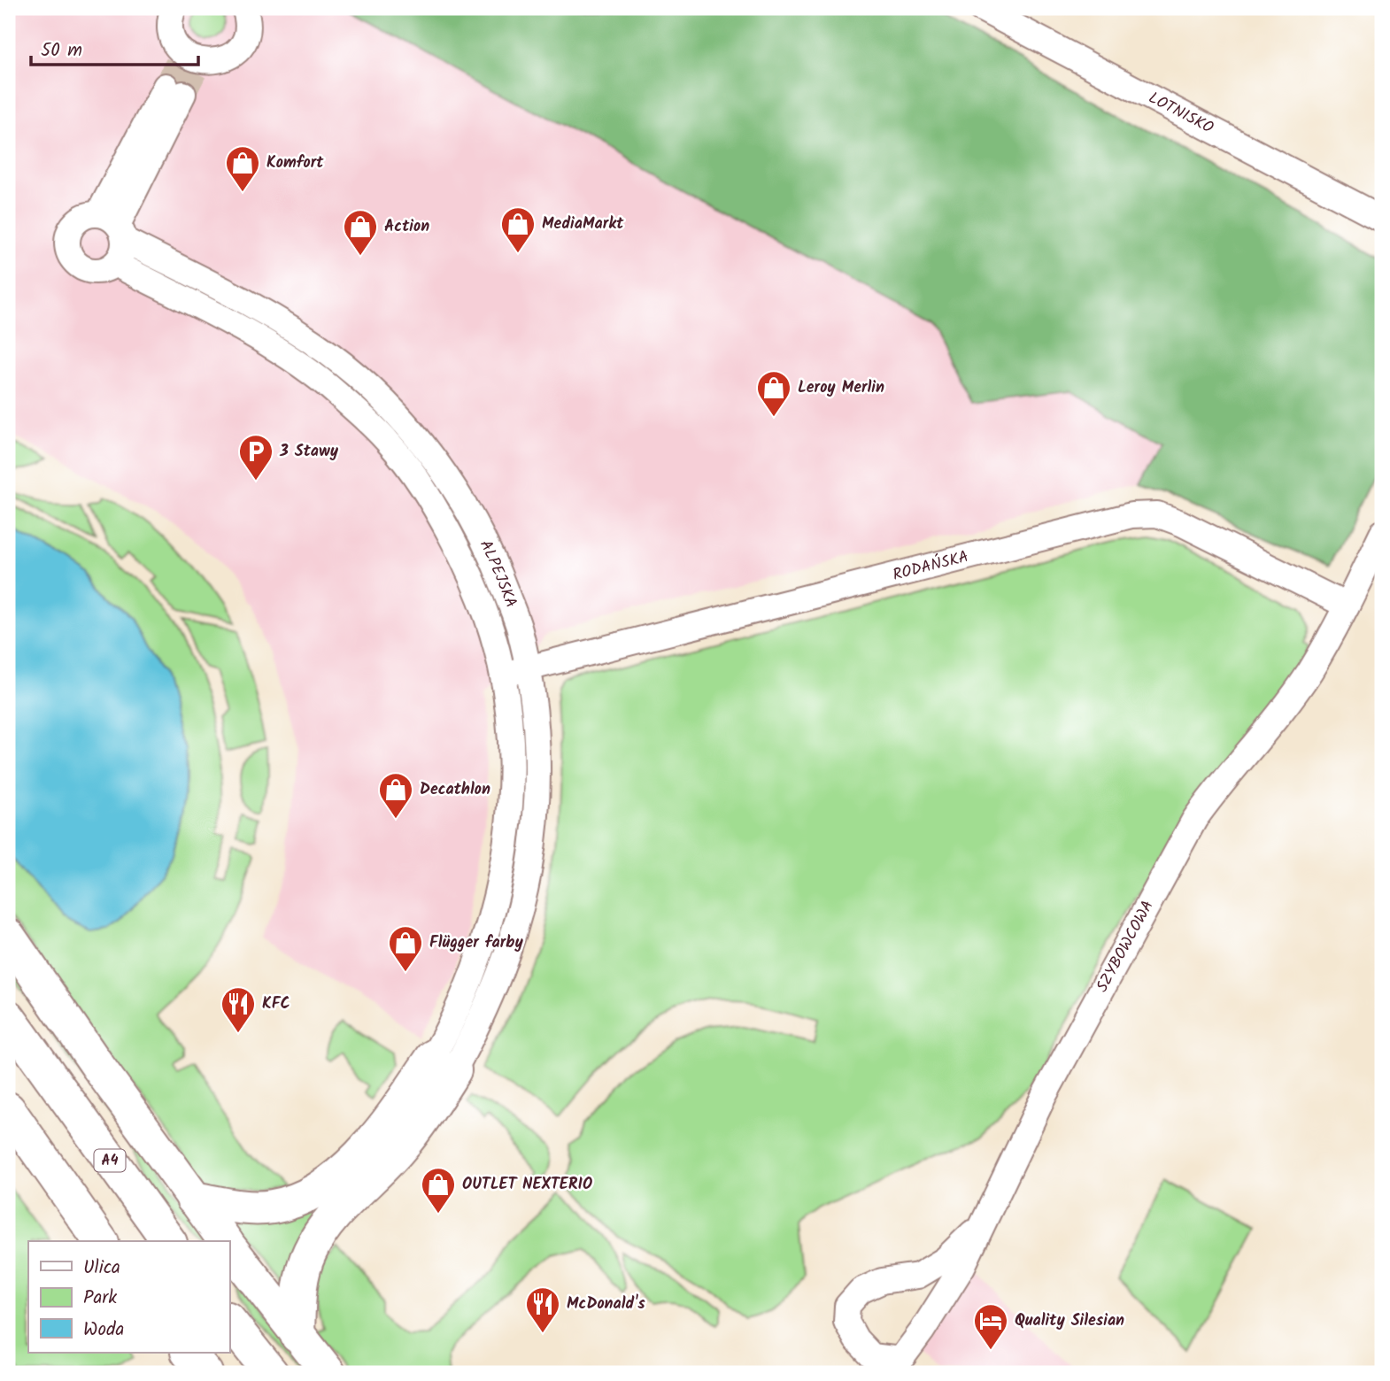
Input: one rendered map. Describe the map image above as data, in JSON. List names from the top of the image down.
{
  "streets": {
    "main road": ["A4"],
    "street": [
      "LOTNISKO",
      "RODAŃSKA",
      "ALPEJSKA",
      "SZYBOWCOWA"
    ]
  },
  "crossings": [
    ["RODAŃSKA", "ALPEJSKA"],
    ["RODAŃSKA", "SZYBOWCOWA"]
  ],
  "places": {
    "shop": [
      "Komfort",
      "MediaMarkt",
      "Action",
      "Leroy Merlin",
      "Decathlon",
      "Flügger farby",
      "OUTLET NEXTERIO"
    ],
    "parking": ["3 Stawy"],
    "restaurant": ["KFC", "McDonald's"],
    "hotel": ["Quality Silesian"]
  },
  "legend": ["Ulica", "Park", "Woda"],
  "scale_bar": "50 m"
}
